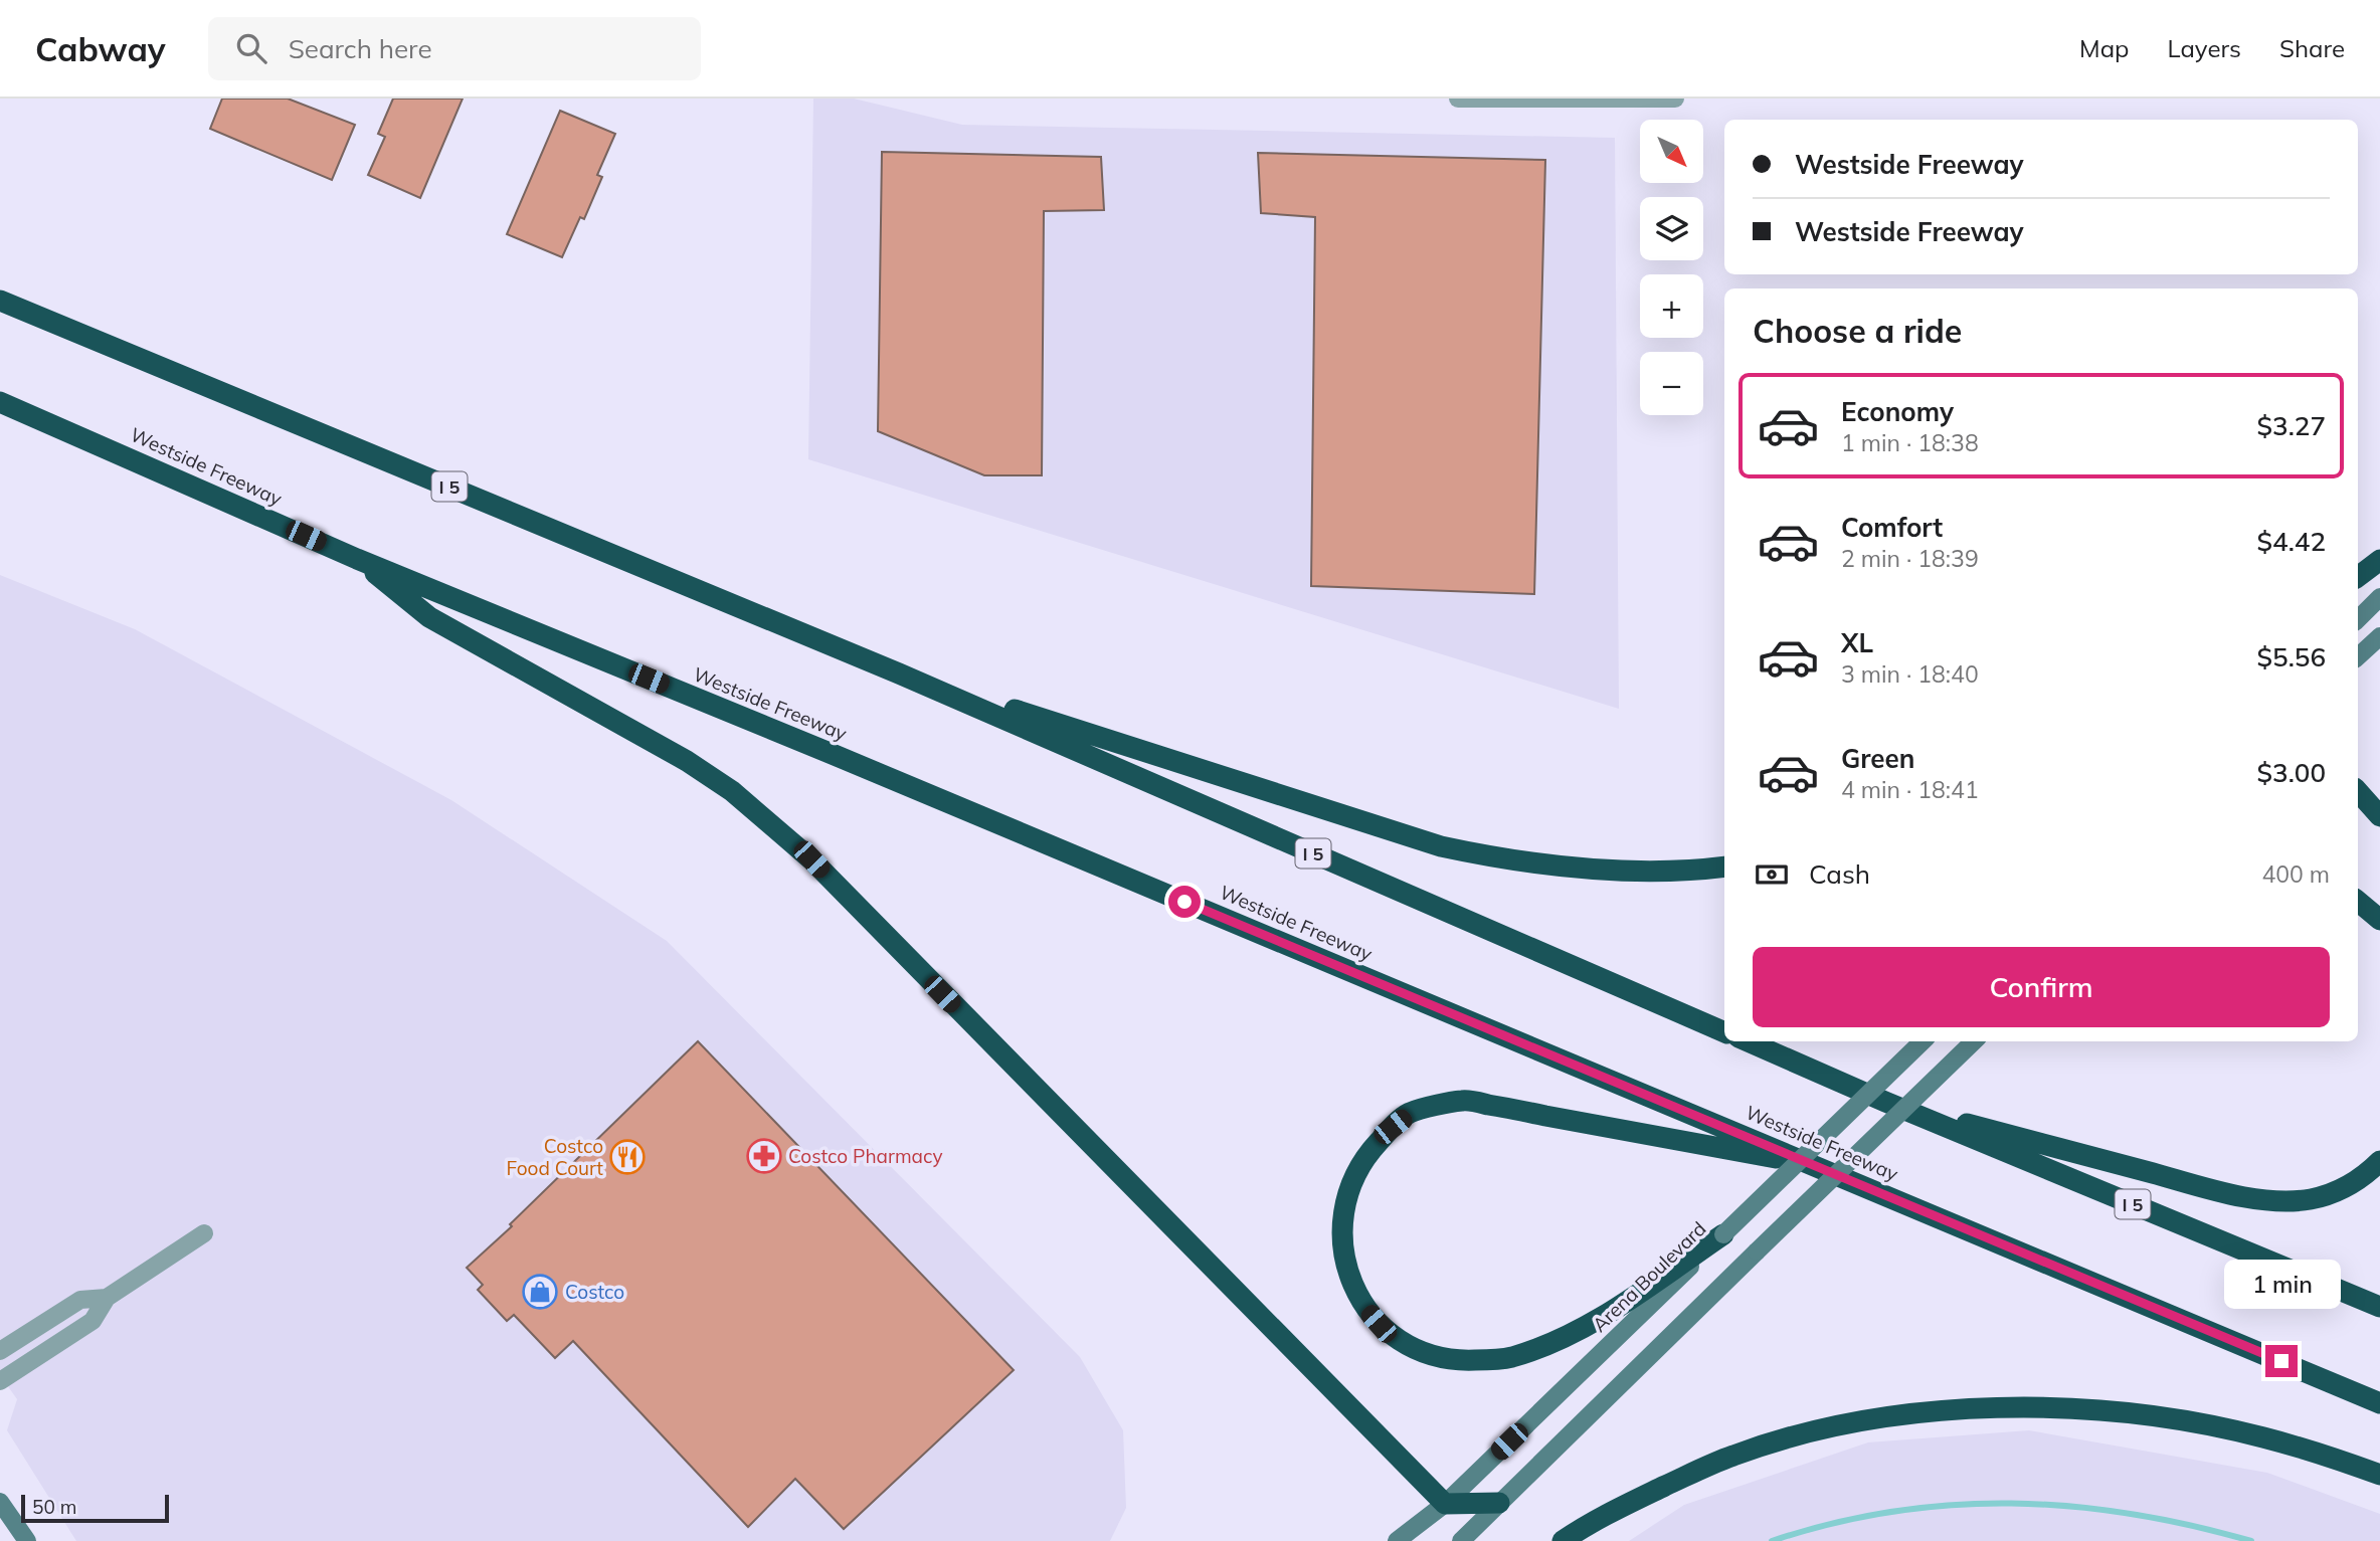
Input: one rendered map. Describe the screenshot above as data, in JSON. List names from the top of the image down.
{
  "streets": {
    "highway": ["Westside Freeway", "I 5"],
    "main road": ["Arena Boulevard"]
  },
  "places": {
    "pharmacy": ["Costco Pharmacy"],
    "restaurant": ["Costco Food Court"],
    "shop": ["Costco"]
  },
  "scale_bar": "50 m",
  "north": "bottom right",
  "page": {
    "header": "Cabway",
    "search": "Search here",
    "nav": ["Map", "Layers", "Share"],
    "map_buttons": ["+", "−"],
    "banner": ["Westside Freeway", "Westside Freeway"],
    "heading": "Choose a ride",
    "list": [
      {
        "name": "Economy",
        "note": "1 min · 18:38",
        "value": "$3.27"
      },
      {
        "name": "Comfort",
        "note": "2 min · 18:39",
        "value": "$4.42"
      },
      {
        "name": "XL",
        "note": "3 min · 18:40",
        "value": "$5.56"
      },
      {
        "name": "Green",
        "note": "4 min · 18:41",
        "value": "$3.00"
      }
    ],
    "pay": ["Cash", "400 m"],
    "buttons": "Confirm",
    "bubble": "1 min",
    "scale": "50 m"
  }
}
